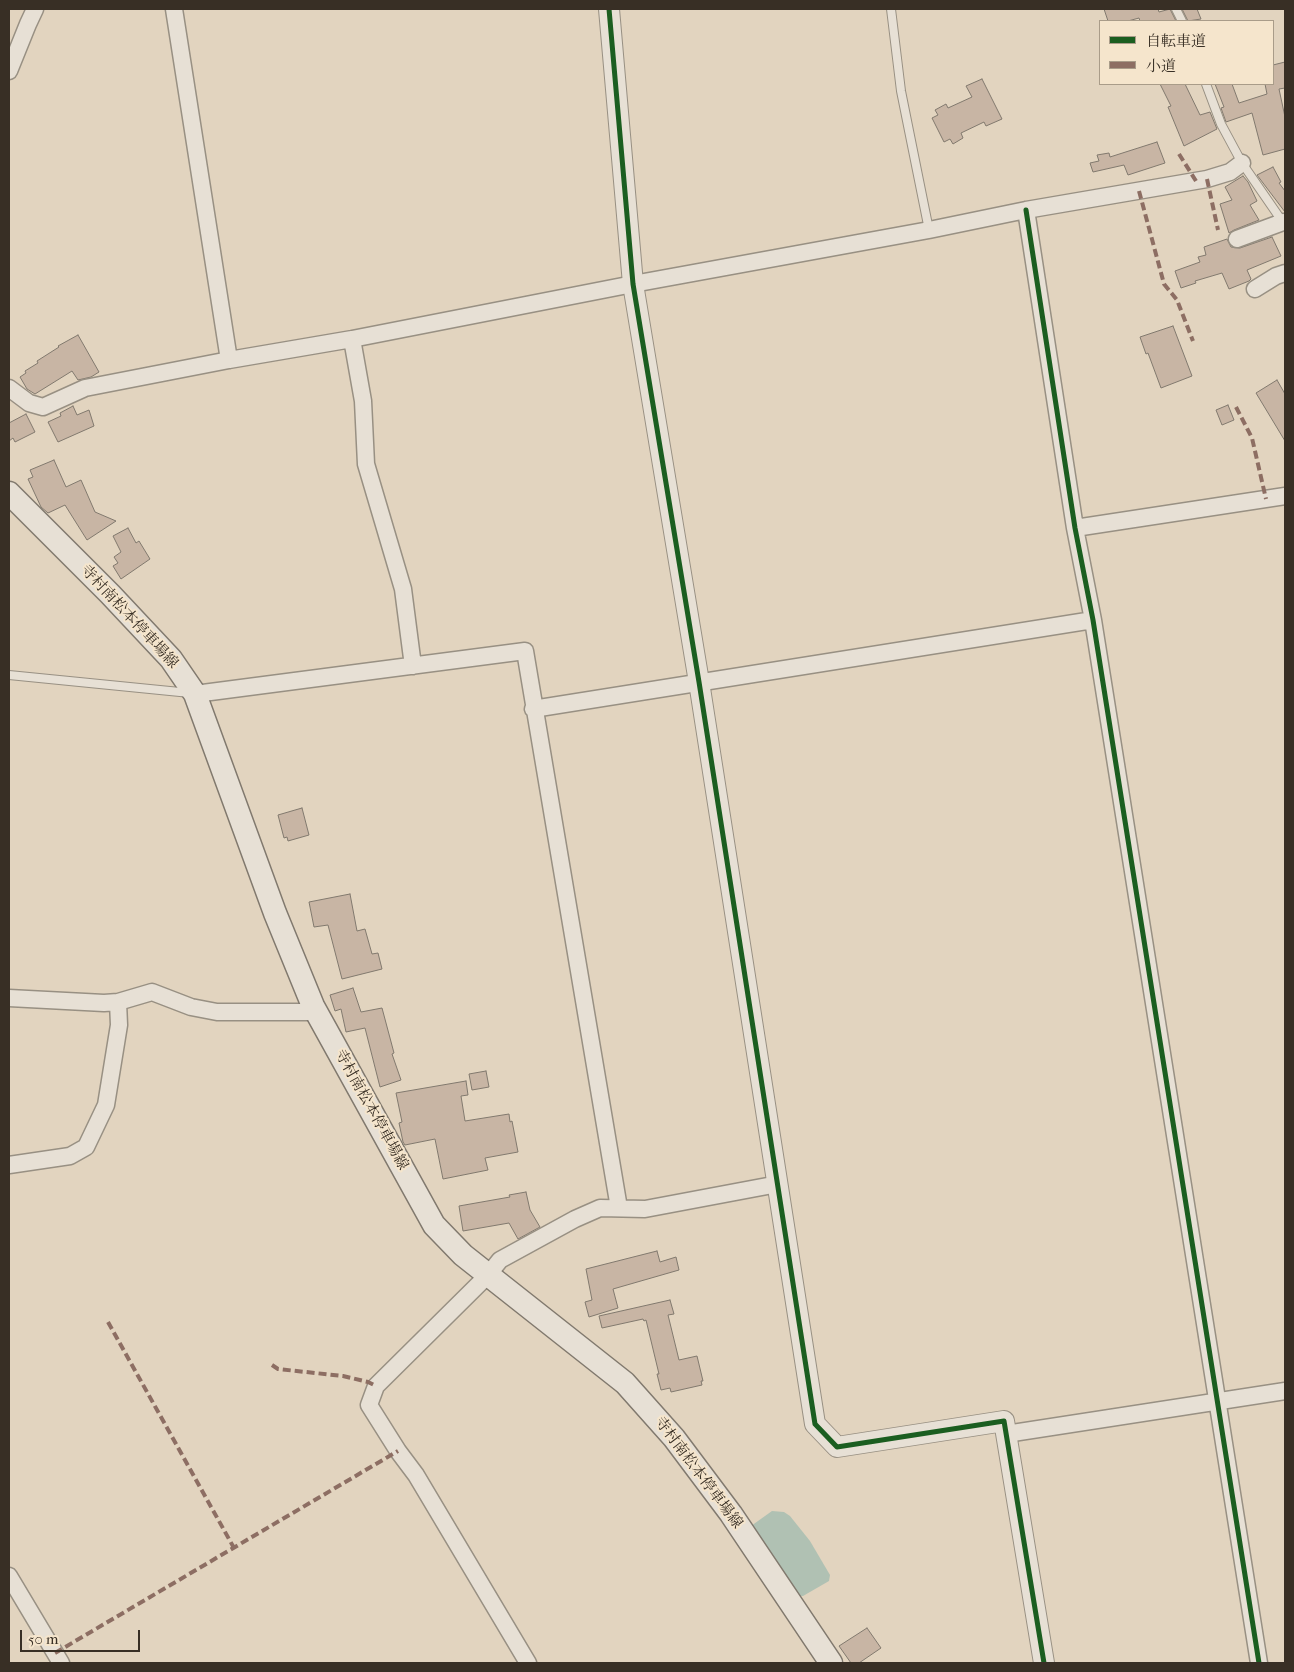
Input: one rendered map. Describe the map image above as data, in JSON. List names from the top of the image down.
{
  "streets": {
    "main road": ["寺村南松本停車場線"]
  },
  "legend": ["自転車道", "小道"],
  "scale_bar": "50 m"
}
